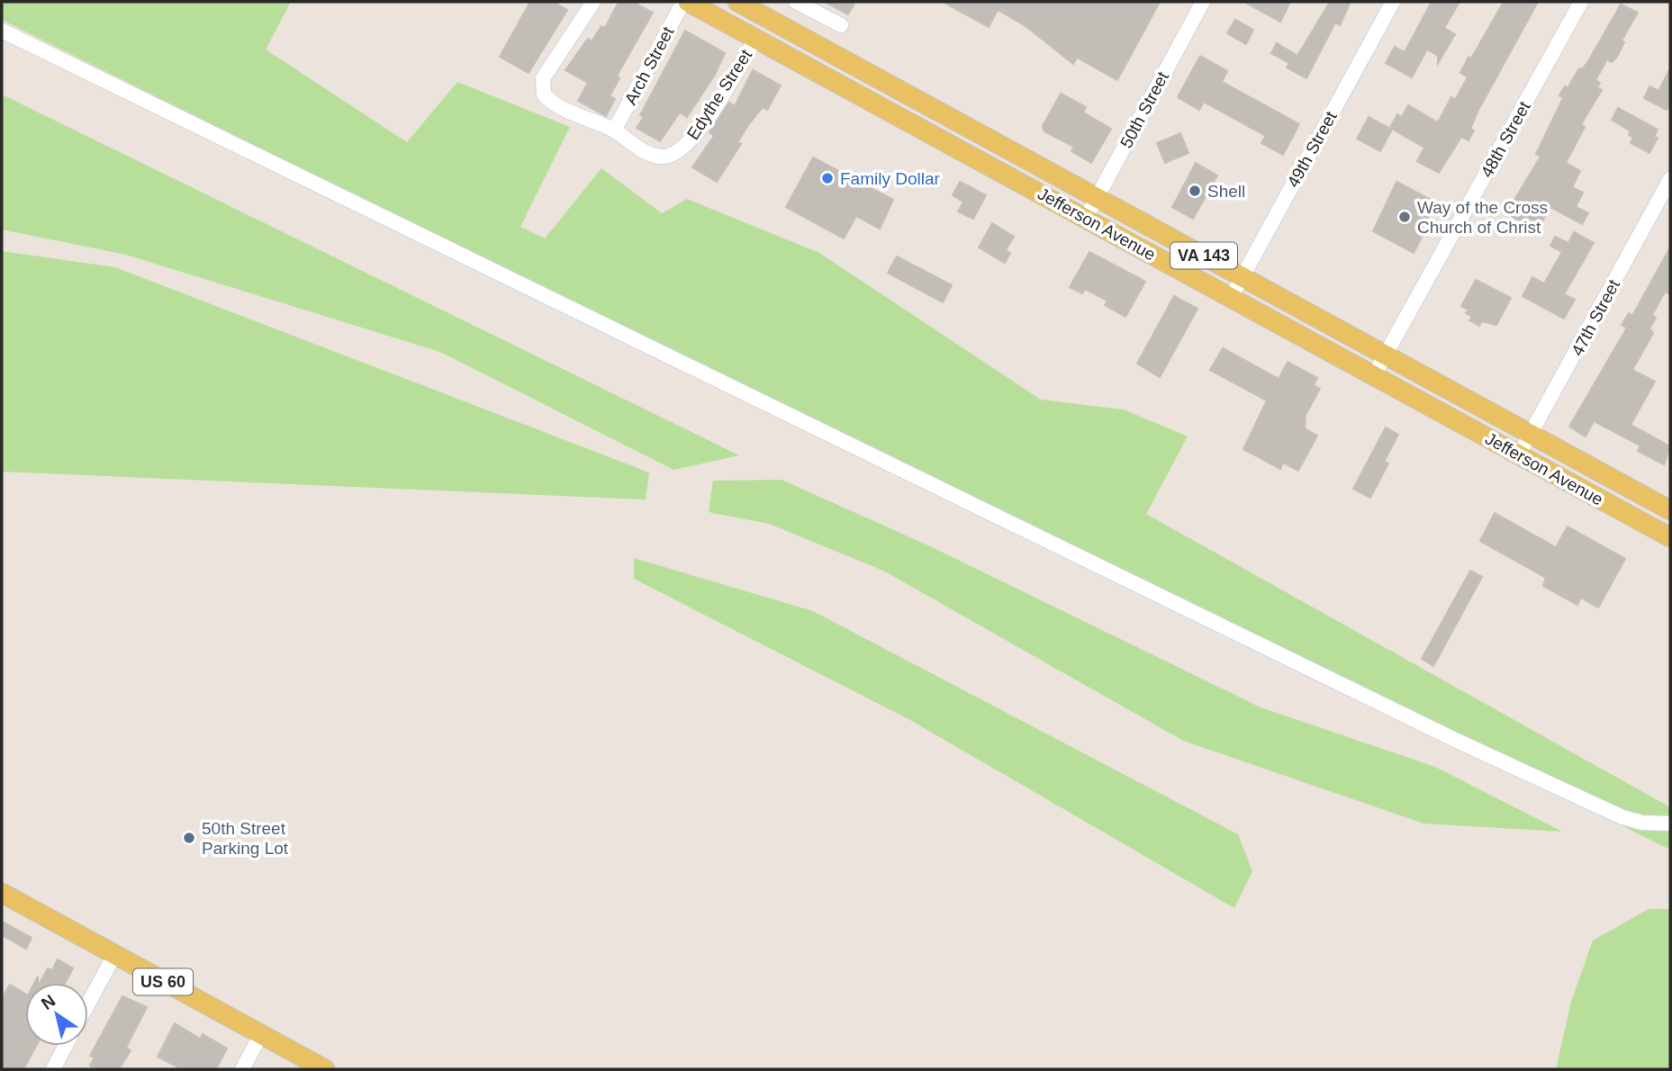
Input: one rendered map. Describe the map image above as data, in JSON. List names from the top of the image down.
{
  "streets": {
    "main road": ["Jefferson Avenue", "VA 143", "US 60"],
    "street": [
      "Arch Street",
      "Edythe Street",
      "50th Street",
      "48th Street",
      "49th Street",
      "47th Street"
    ]
  },
  "crossings": [
    ["Arch Street", "Edythe Street"],
    ["Arch Street", "Jefferson Avenue"],
    ["Edythe Street", "Jefferson Avenue"],
    ["50th Street", "Jefferson Avenue"],
    ["48th Street", "Jefferson Avenue"],
    ["49th Street", "Jefferson Avenue"],
    ["Jefferson Avenue", "47th Street"]
  ],
  "places": [
    "Family Dollar",
    "Shell",
    "Way of the Cross Church of Christ",
    "50th Street Parking Lot"
  ],
  "north": "top left"
}
